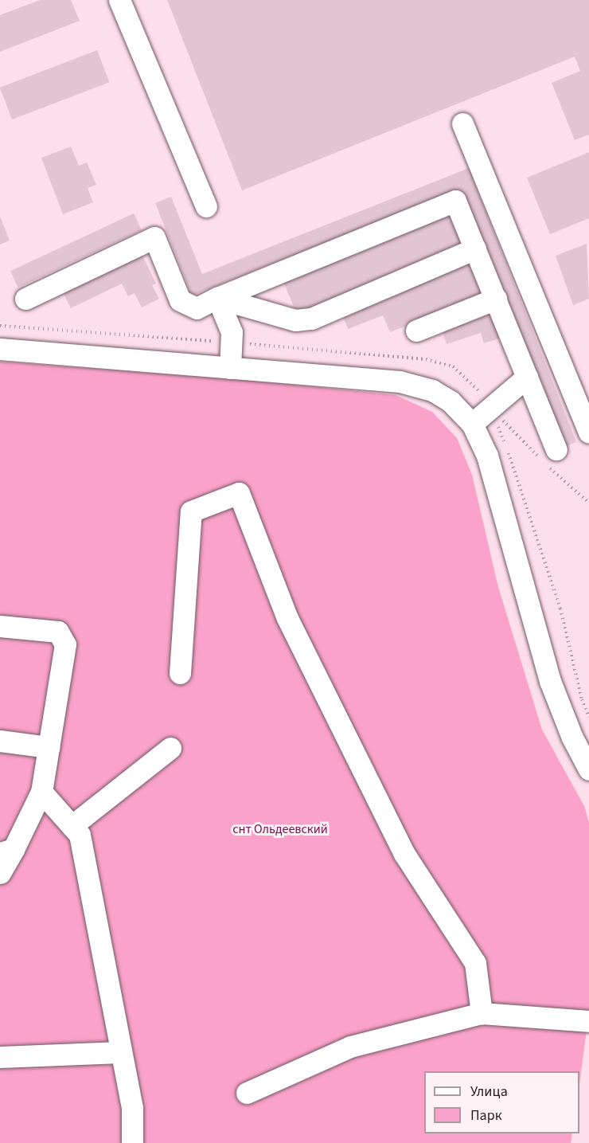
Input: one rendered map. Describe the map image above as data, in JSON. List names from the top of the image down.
{
  "parks": ["снт Ольдеевский"],
  "legend": ["Улица", "Парк"]
}
